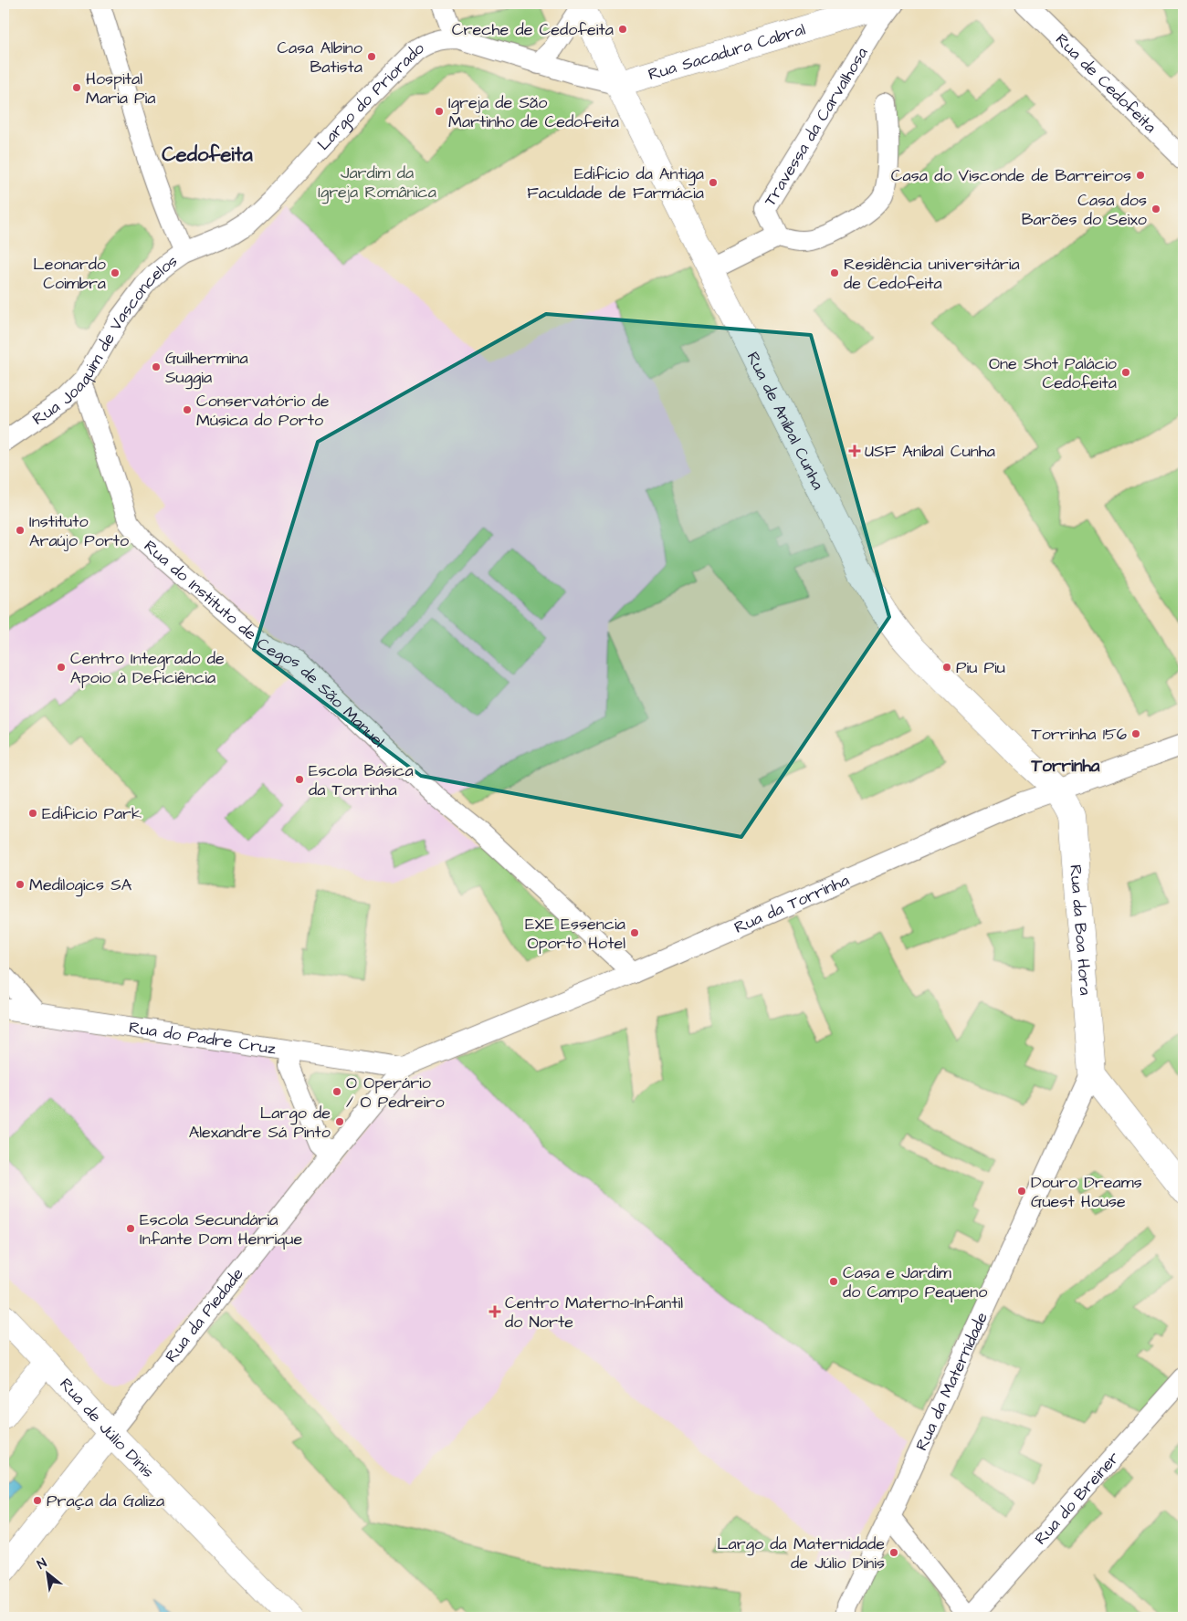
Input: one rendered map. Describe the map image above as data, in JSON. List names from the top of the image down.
{
  "streets": {
    "street": [
      "Rua Sacadura Cabral",
      "Rua de Cedofeita",
      "Largo do Priorado",
      "Travessa da Carvalhosa",
      "Rua Joaquim de Vasconcelos",
      "Rua de Aníbal Cunha",
      "Rua do Instituto de Cegos de São Manuel",
      "Rua da Torrinha",
      "Rua da Boa Hora",
      "Rua do Padre Cruz",
      "Rua da Piedade",
      "Rua da Maternidade",
      "Rua de Júlio Dinis",
      "Rua do Breiner"
    ]
  },
  "crossings": [
    ["Rua Sacadura Cabral", "Largo do Priorado"],
    ["Rua Sacadura Cabral", "Rua de Aníbal Cunha"],
    ["Largo do Priorado", "Rua Joaquim de Vasconcelos"],
    ["Largo do Priorado", "Rua de Aníbal Cunha"],
    ["Rua Joaquim de Vasconcelos", "Rua do Instituto de Cegos de São Manuel"],
    ["Rua de Aníbal Cunha", "Rua da Torrinha"],
    ["Rua de Aníbal Cunha", "Rua da Boa Hora"],
    ["Rua do Instituto de Cegos de São Manuel", "Rua da Torrinha"],
    ["Rua da Torrinha", "Rua da Boa Hora"],
    ["Rua da Torrinha", "Rua do Padre Cruz"],
    ["Rua da Torrinha", "Rua da Piedade"],
    ["Rua da Boa Hora", "Rua da Maternidade"],
    ["Rua do Padre Cruz", "Rua da Piedade"],
    ["Rua da Piedade", "Rua de Júlio Dinis"]
  ],
  "districts": ["Cedofeita", "Torrinha"],
  "parks": ["Jardim da Igreja Românica"],
  "places": {
    "other": [
      "Creche de Cedofeita",
      "Casa Albino Batista",
      "Hospital Maria Pia",
      "Igreja de São Martinho de Cedofeita",
      "Casa do Visconde de Barreiros",
      "Edifício da Antiga Faculdade de Farmácia",
      "Casa dos Barões do Seixo",
      "Leonardo Coimbra",
      "Residência universitária de Cedofeita",
      "Guilhermina Suggia",
      "One Shot Palácio Cedofeita",
      "Conservatório de Música do Porto",
      "Instituto Araújo Porto",
      "Centro Integrado de Apoio à Deficiência",
      "Piu Piu",
      "Torrinha 156",
      "Escola Básica da Torrinha",
      "Edificio Park",
      "Medilogics SA",
      "EXE Essencia Oporto Hotel",
      "O Operário / O Pedreiro",
      "Largo de Alexandre Sá Pinto",
      "Douro Dreams Guest House",
      "Escola Secundária Infante Dom Henrique",
      "Casa e Jardim do Campo Pequeno",
      "Praça da Galiza",
      "Largo da Maternidade de Júlio Dinis"
    ],
    "health": ["USF Aníbal Cunha", "Centro Materno-Infantil do Norte"]
  },
  "north": "top left"
}
